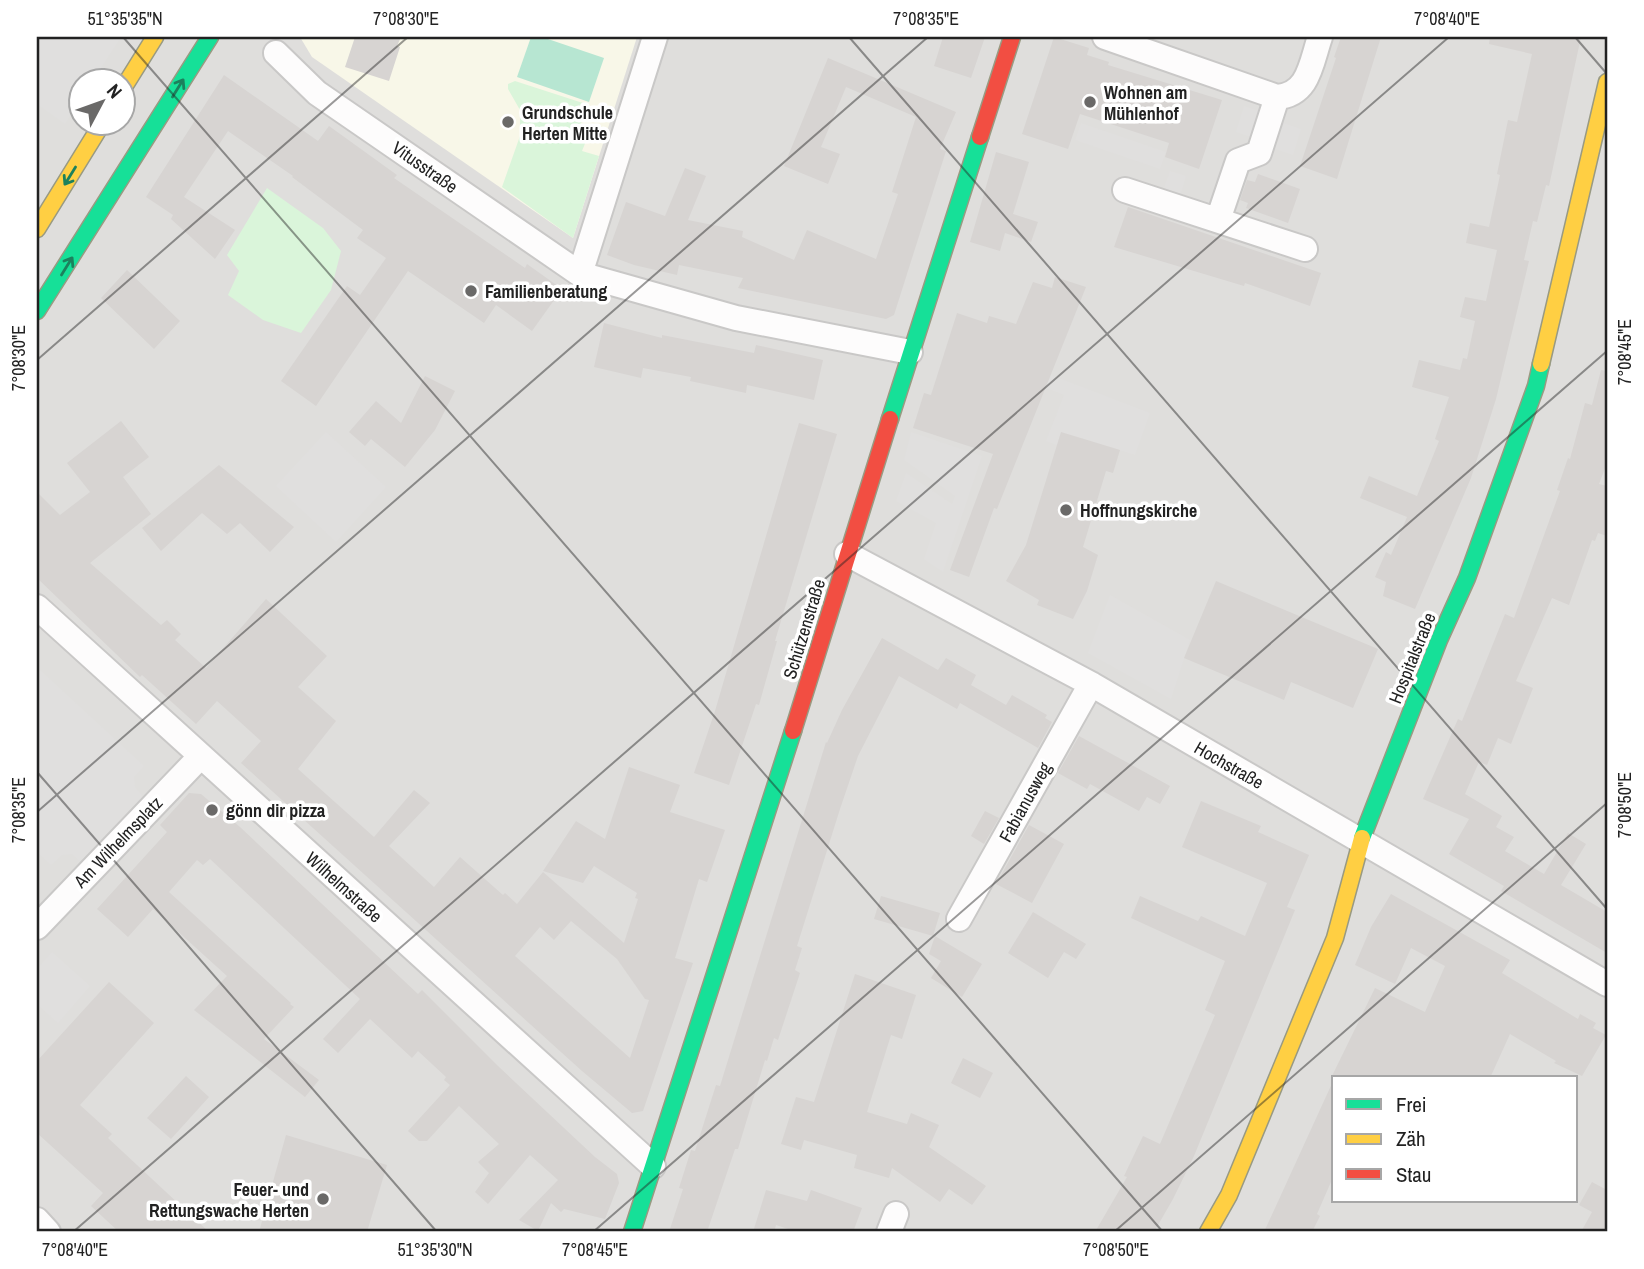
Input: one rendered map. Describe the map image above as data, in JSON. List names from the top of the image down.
{
  "streets": {
    "main road": ["Schützenstraße", "Hospitalstraße"],
    "street": [
      "Vitusstraße",
      "Hochstraße",
      "Fabianusweg",
      "Am Wilhelmsplatz",
      "Wilhelmstraße"
    ]
  },
  "crossings": [
    ["Vitusstraße", "Schützenstraße"],
    ["Schützenstraße", "Hochstraße"],
    ["Schützenstraße", "Wilhelmstraße"],
    ["Hospitalstraße", "Hochstraße"],
    ["Hochstraße", "Fabianusweg"],
    ["Am Wilhelmsplatz", "Wilhelmstraße"]
  ],
  "places": [
    "Wohnen am Mühlenhof",
    "Grundschule Herten Mitte",
    "Familienberatung",
    "Hoffnungskirche",
    "gönn dir pizza",
    "Feuer- und Rettungswache Herten"
  ],
  "legend": ["Frei", "Zäh", "Stau"],
  "north": "top right",
  "coordinates": [
    "51°35'35\"N",
    "7°08'30\"E",
    "7°08'35\"E",
    "7°08'40\"E",
    "7°08'45\"E",
    "7°08'50\"E",
    "51°35'30\"N"
  ]
}
